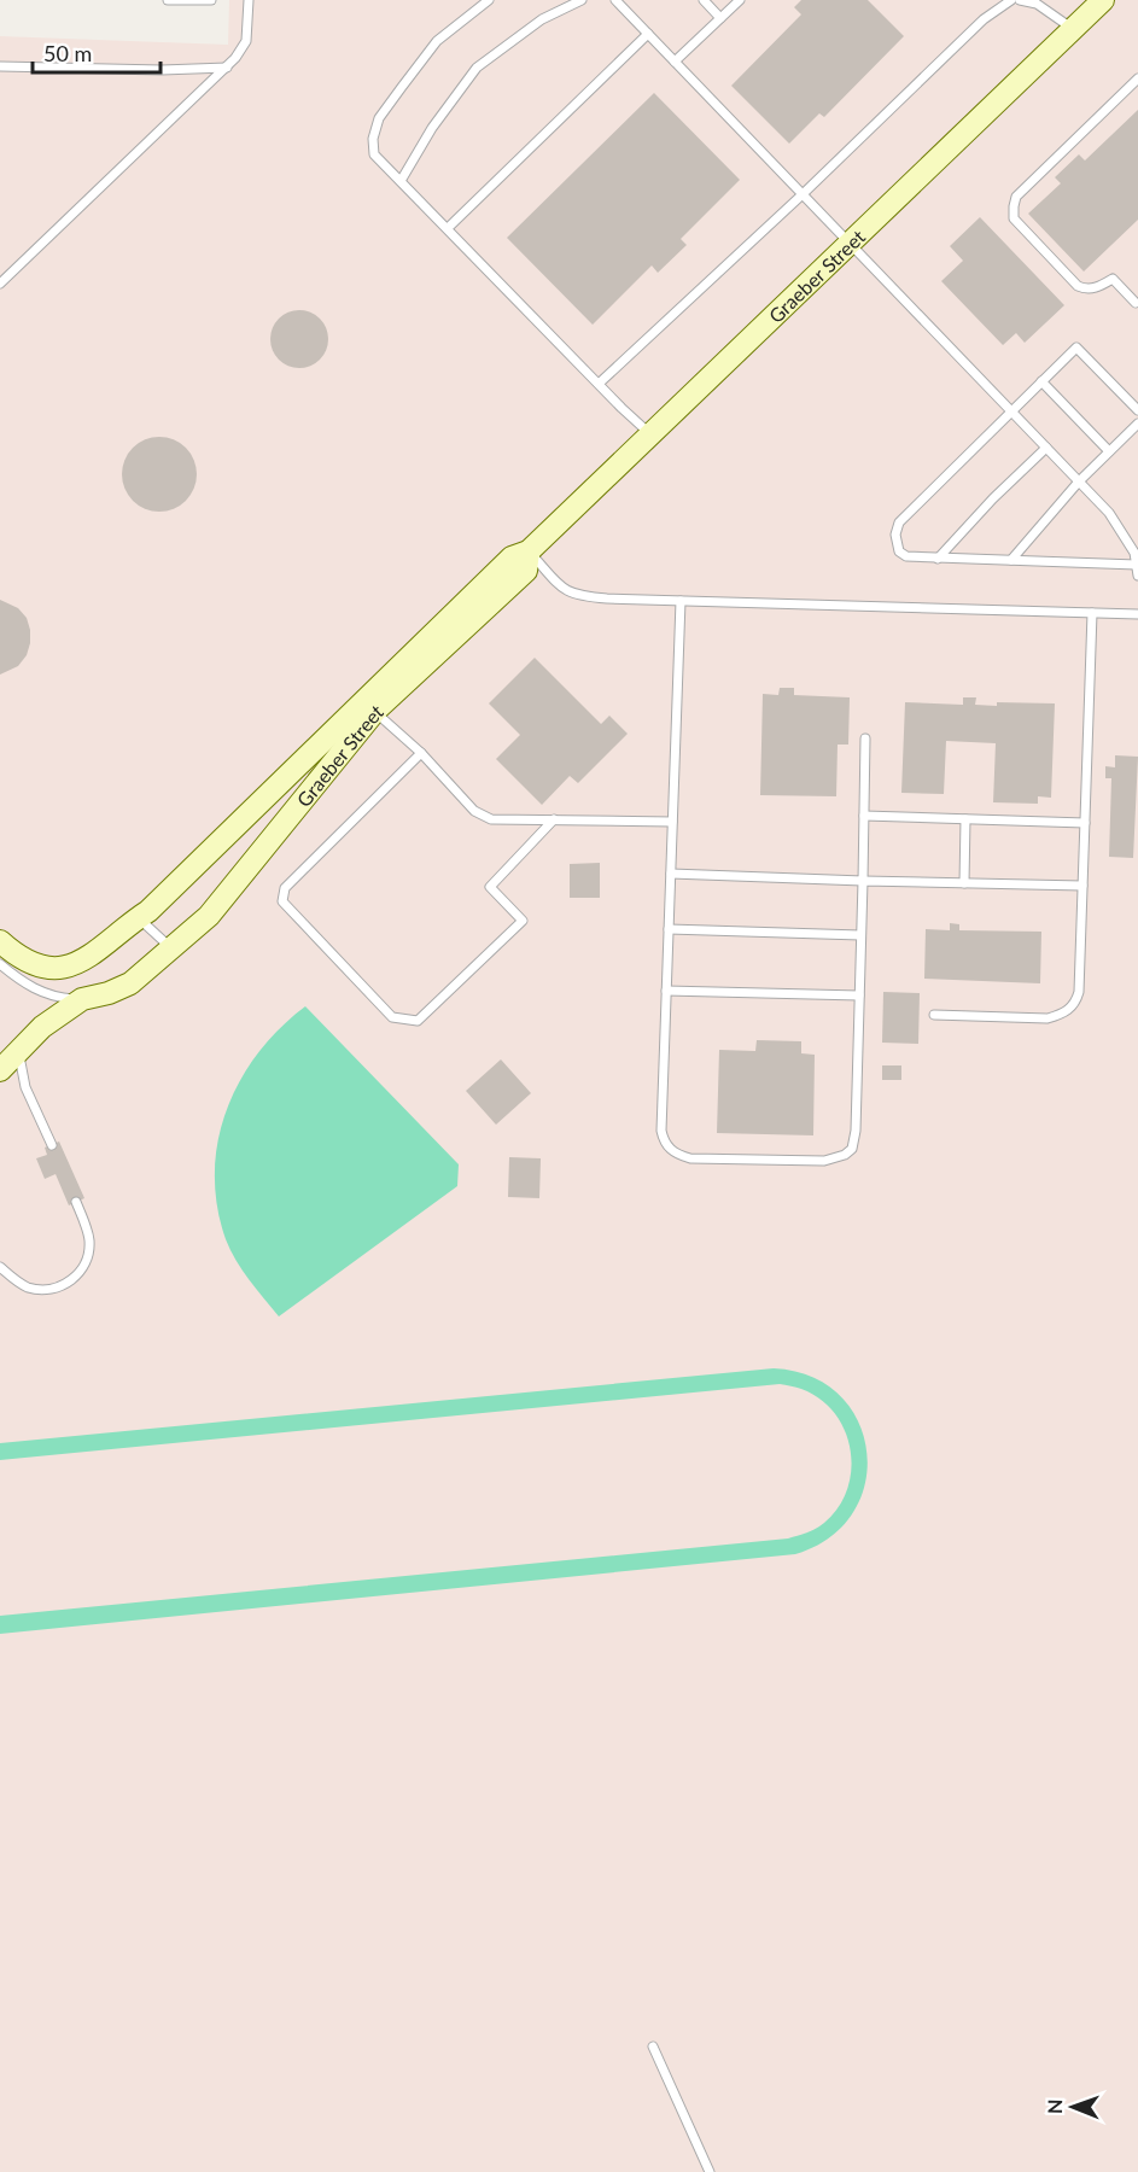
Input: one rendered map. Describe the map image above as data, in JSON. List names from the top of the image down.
{
  "streets": {
    "street": ["Graeber Street"]
  },
  "scale_bar": "50 m",
  "north": "left"
}
